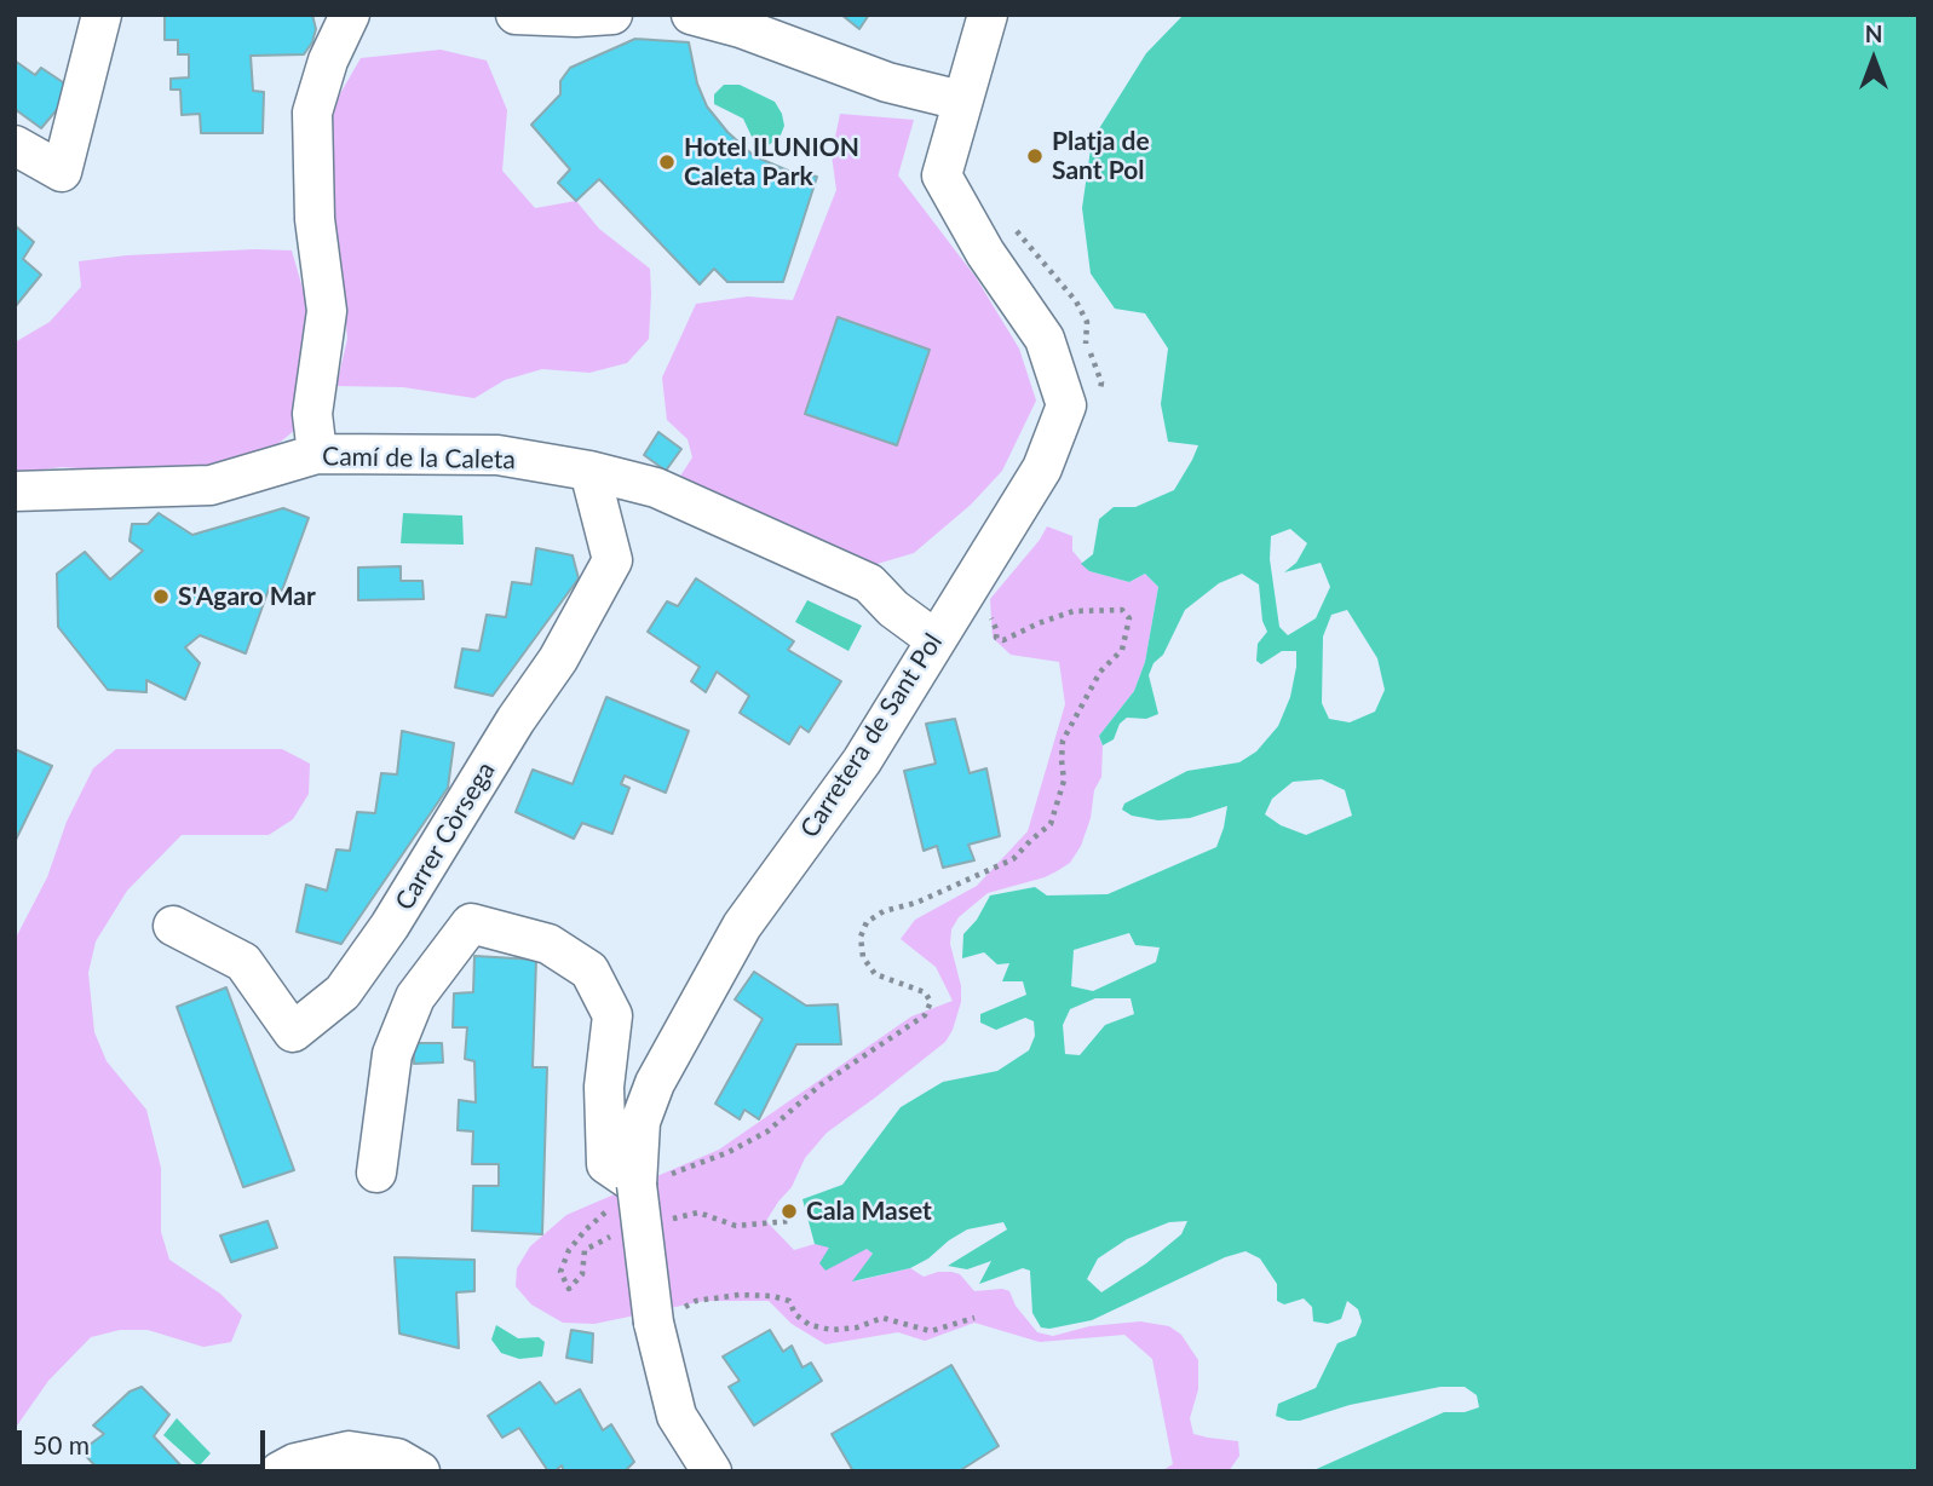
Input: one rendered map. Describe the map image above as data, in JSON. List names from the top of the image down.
{
  "streets": {
    "street": ["Camí de la Caleta", "Carretera de Sant Pol", "Carrer Còrsega"]
  },
  "crossings": [
    ["Camí de la Caleta", "Carretera de Sant Pol"],
    ["Camí de la Caleta", "Carrer Còrsega"]
  ],
  "places": [
    "Platja de Sant Pol",
    "Hotel ILUNION Caleta Park",
    "S'Agaro Mar",
    "Cala Maset"
  ],
  "scale_bar": "50 m",
  "north": "top"
}
